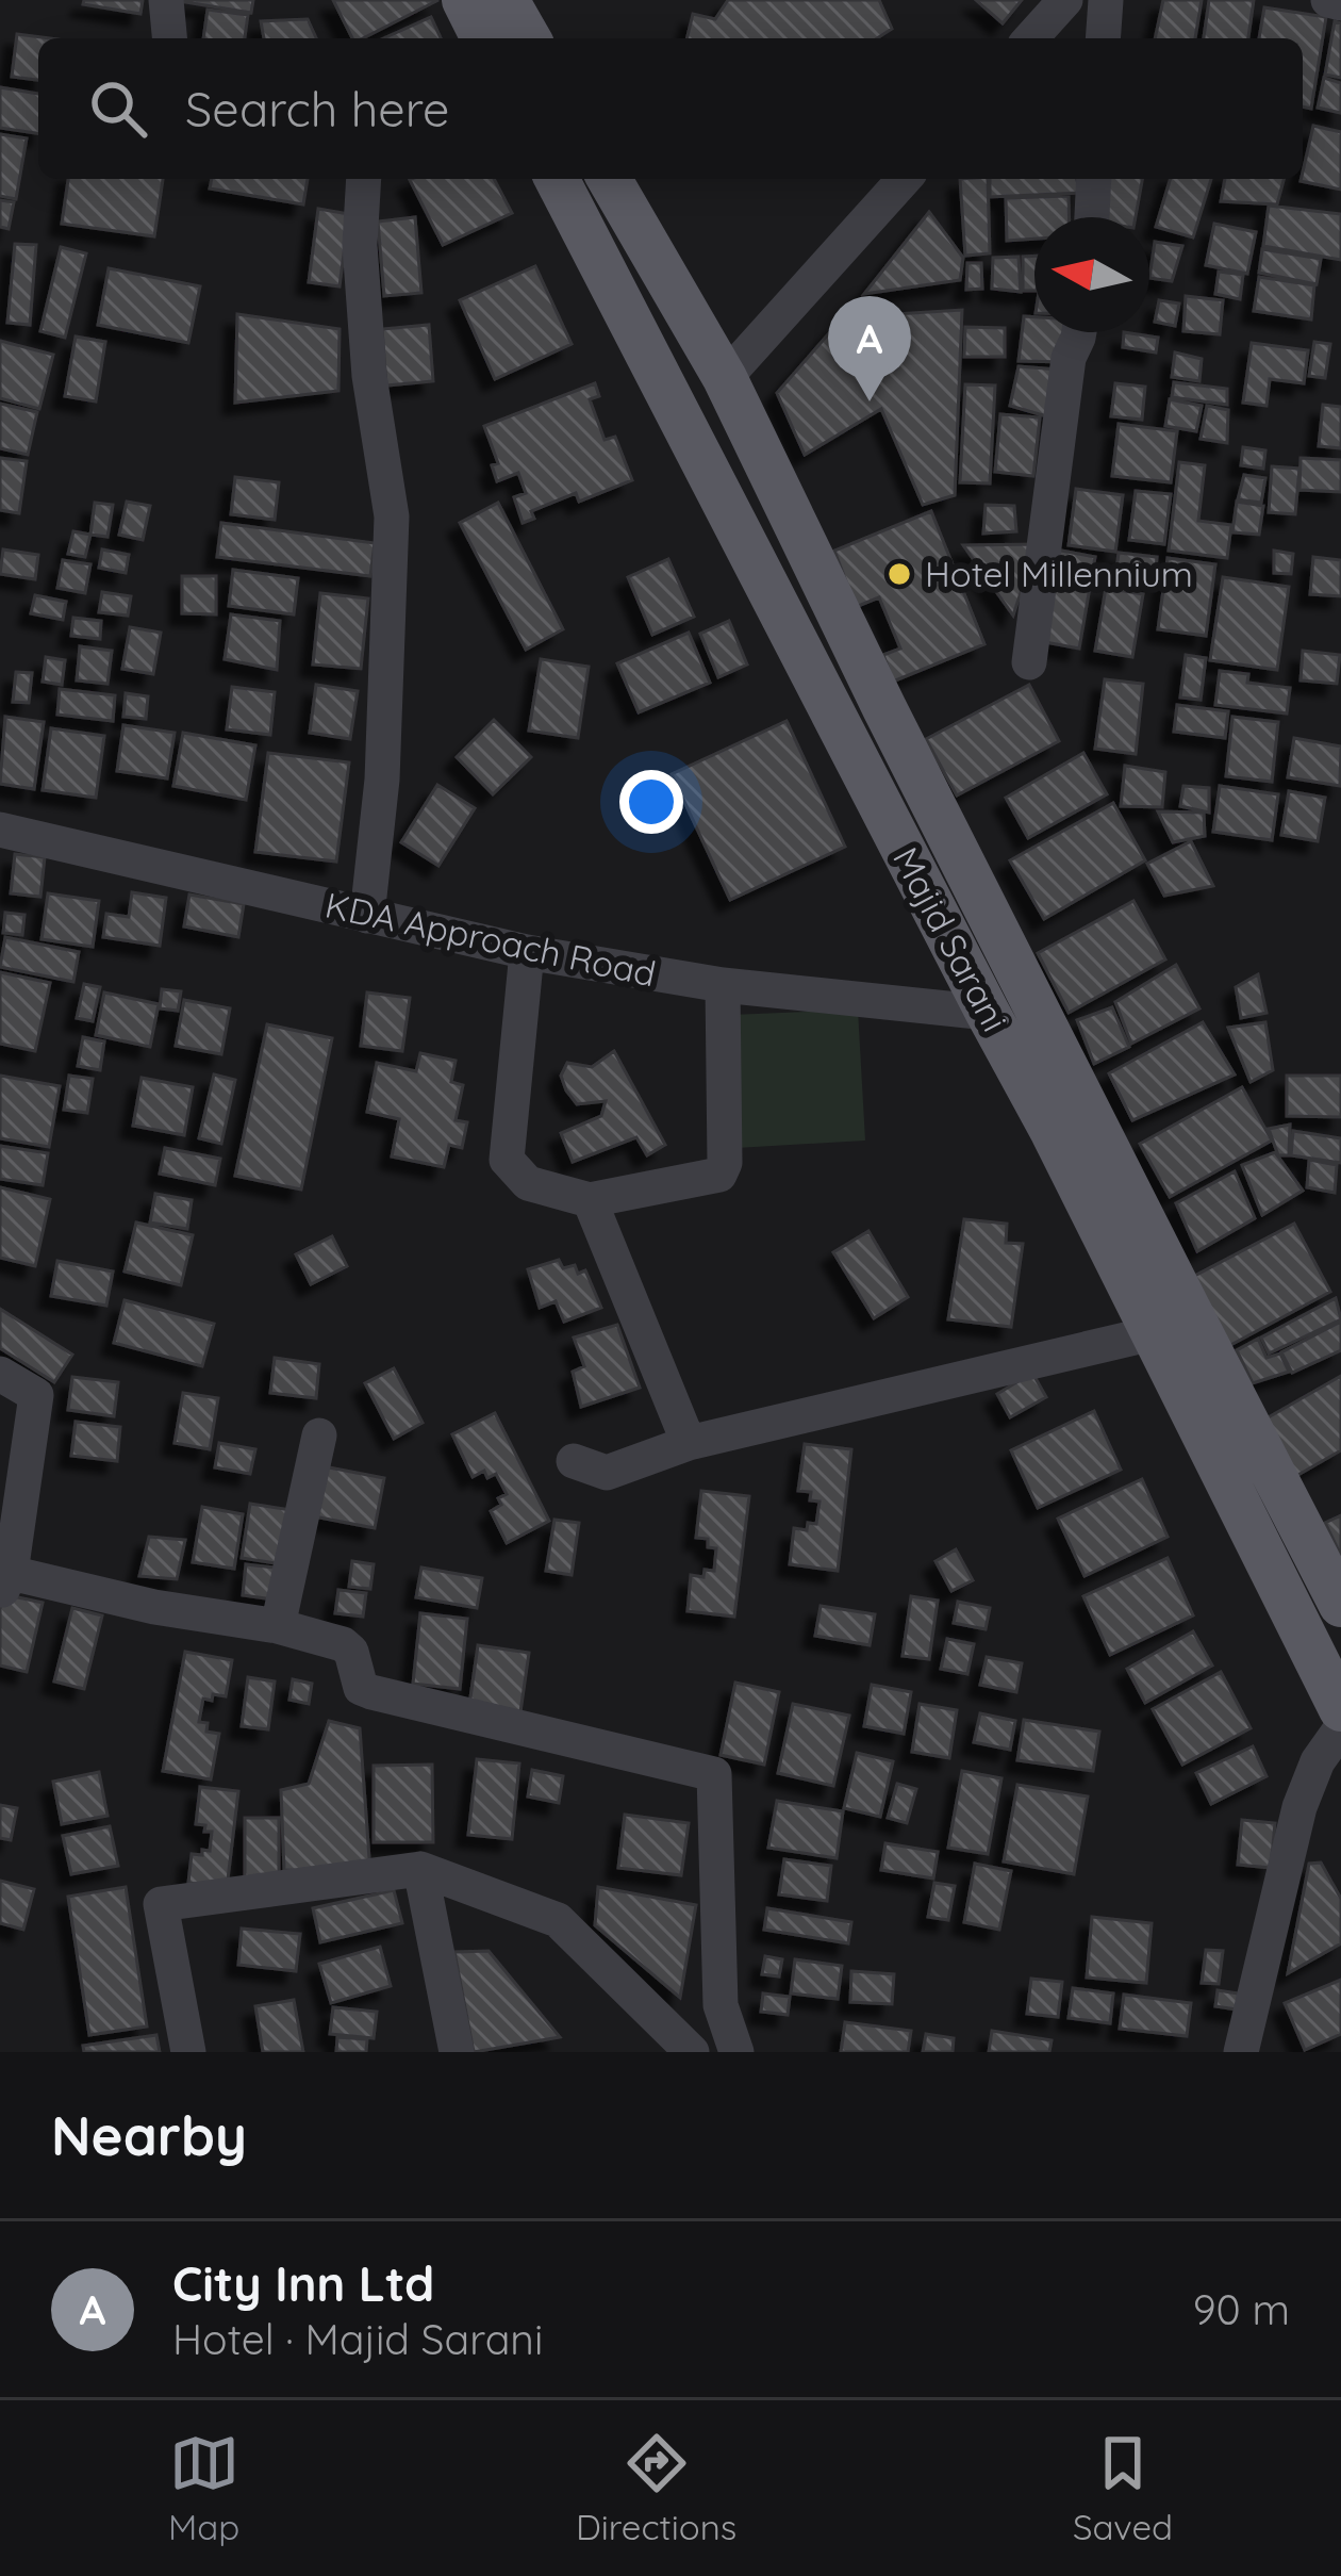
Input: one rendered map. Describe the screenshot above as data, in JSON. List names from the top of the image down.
{
  "streets": {
    "main road": ["Majid Sarani"],
    "street": ["KDA Approach Road"]
  },
  "crossings": [
    ["KDA Approach Road", "Majid Sarani"]
  ],
  "places": ["Hotel Millennium"],
  "north": "left",
  "page": {
    "search": "Search here",
    "pins": "A",
    "heading": "Nearby",
    "list": [
      {
        "mark": "A",
        "name": "City Inn Ltd",
        "note": "Hotel · Majid Sarani",
        "value": "90 m"
      }
    ],
    "nav": ["Map", "Directions", "Saved"]
  }
}
